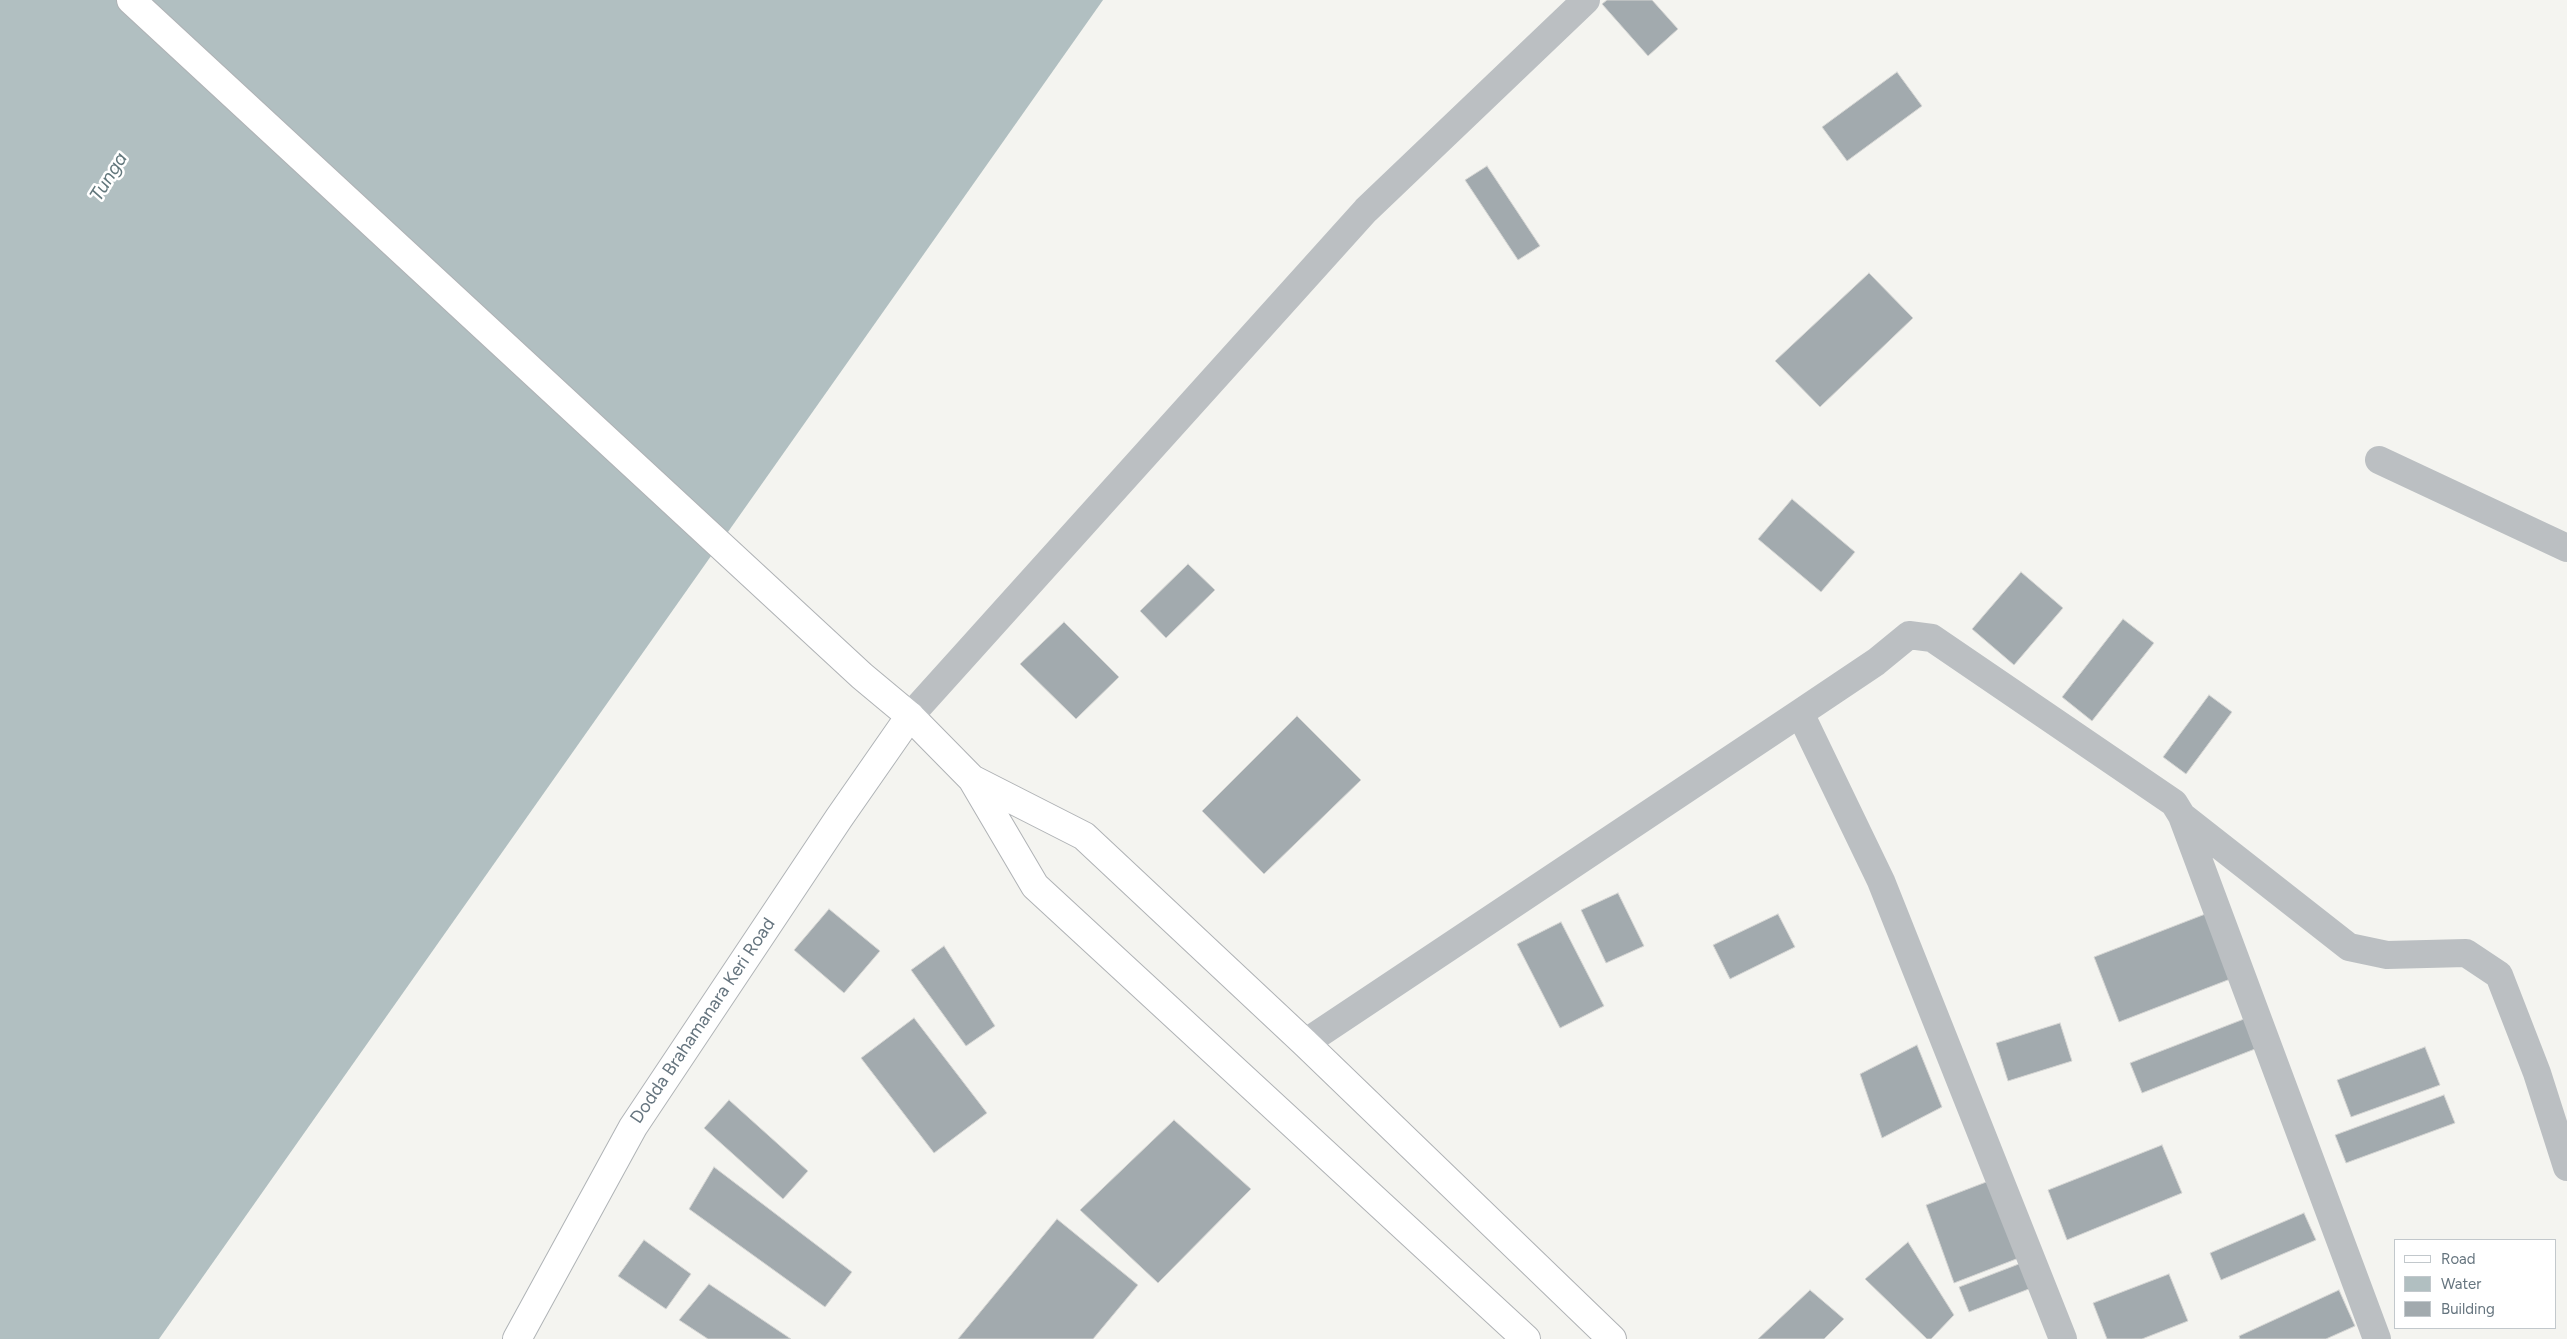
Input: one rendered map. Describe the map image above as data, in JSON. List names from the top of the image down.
{
  "streets": {
    "main road": ["Dodda Brahamanara Keri Road"]
  },
  "water": ["Tunga"],
  "legend": ["Road", "Water", "Building"]
}
